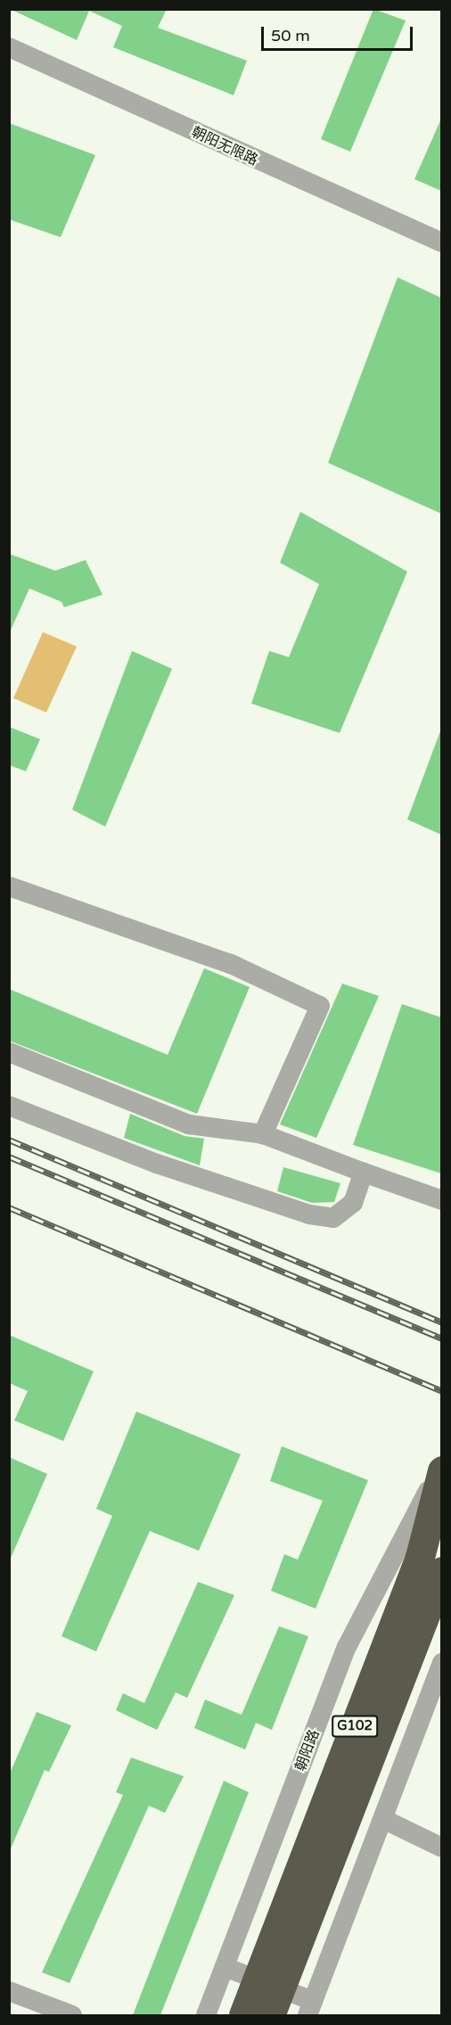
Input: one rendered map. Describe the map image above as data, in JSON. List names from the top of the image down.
{
  "streets": {
    "highway": ["G102"],
    "street": ["朝阳无限路", "朝阳路"]
  },
  "scale_bar": "50 m"
}
